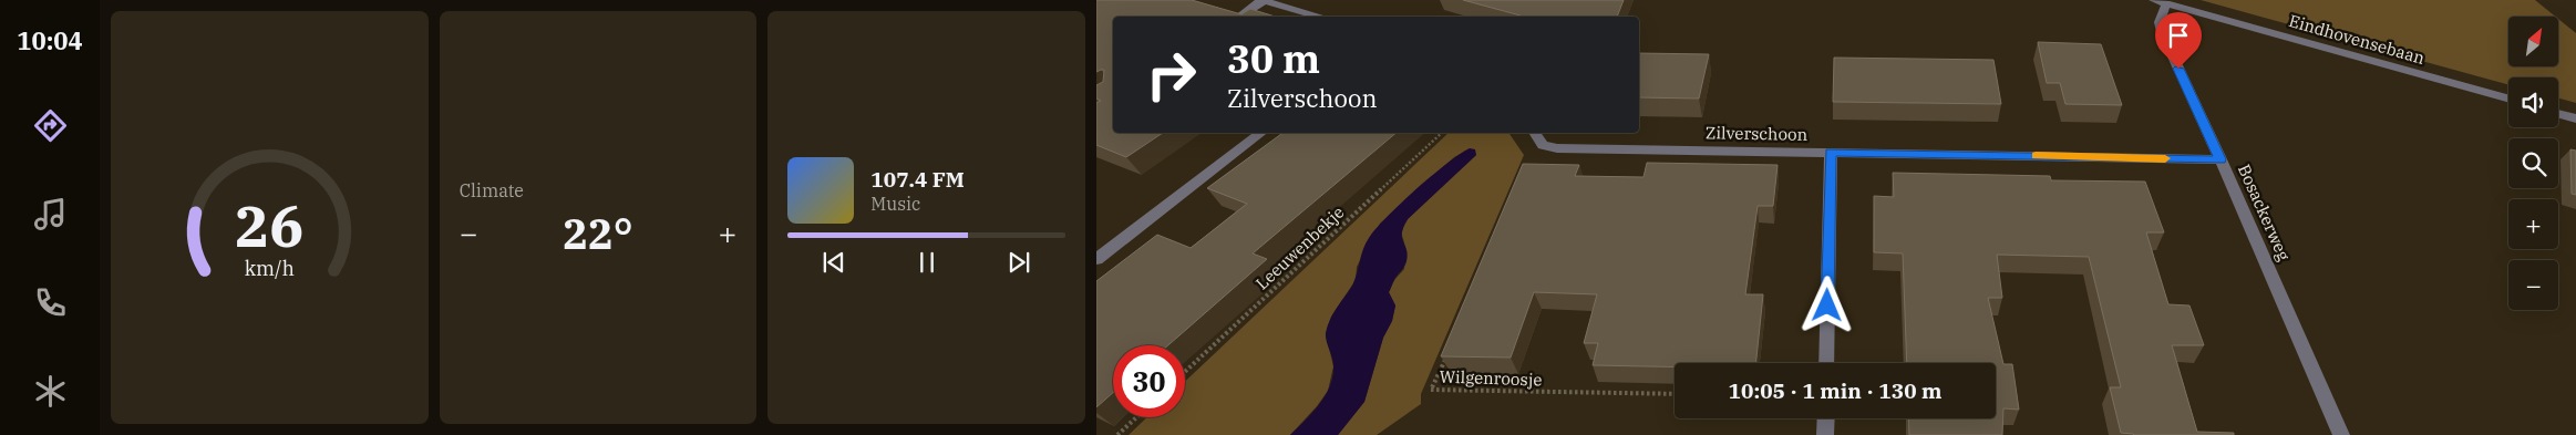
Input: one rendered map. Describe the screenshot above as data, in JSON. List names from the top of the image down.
{
  "streets": {
    "street": ["Eindhovensebaan", "Zilverschoon", "Bosackerweg"],
    "path": ["Leeuwenbekje", "Wilgenroosje"]
  },
  "crossings": [
    ["Eindhovensebaan", "Bosackerweg"],
    ["Zilverschoon", "Bosackerweg"]
  ],
  "north": "top right",
  "page": {
    "tabs": "10:04",
    "tile": "Climate",
    "map_buttons": ["+", "−"],
    "turn": ["30 m", "Zilverschoon"],
    "song": ["107.4 FM", "Music"],
    "heat": ["−", "22°", "+"],
    "limit": "30",
    "trip": "10:05 · 1 min · 130 m",
    "gauge": ["26", "km/h"]
  }
}
